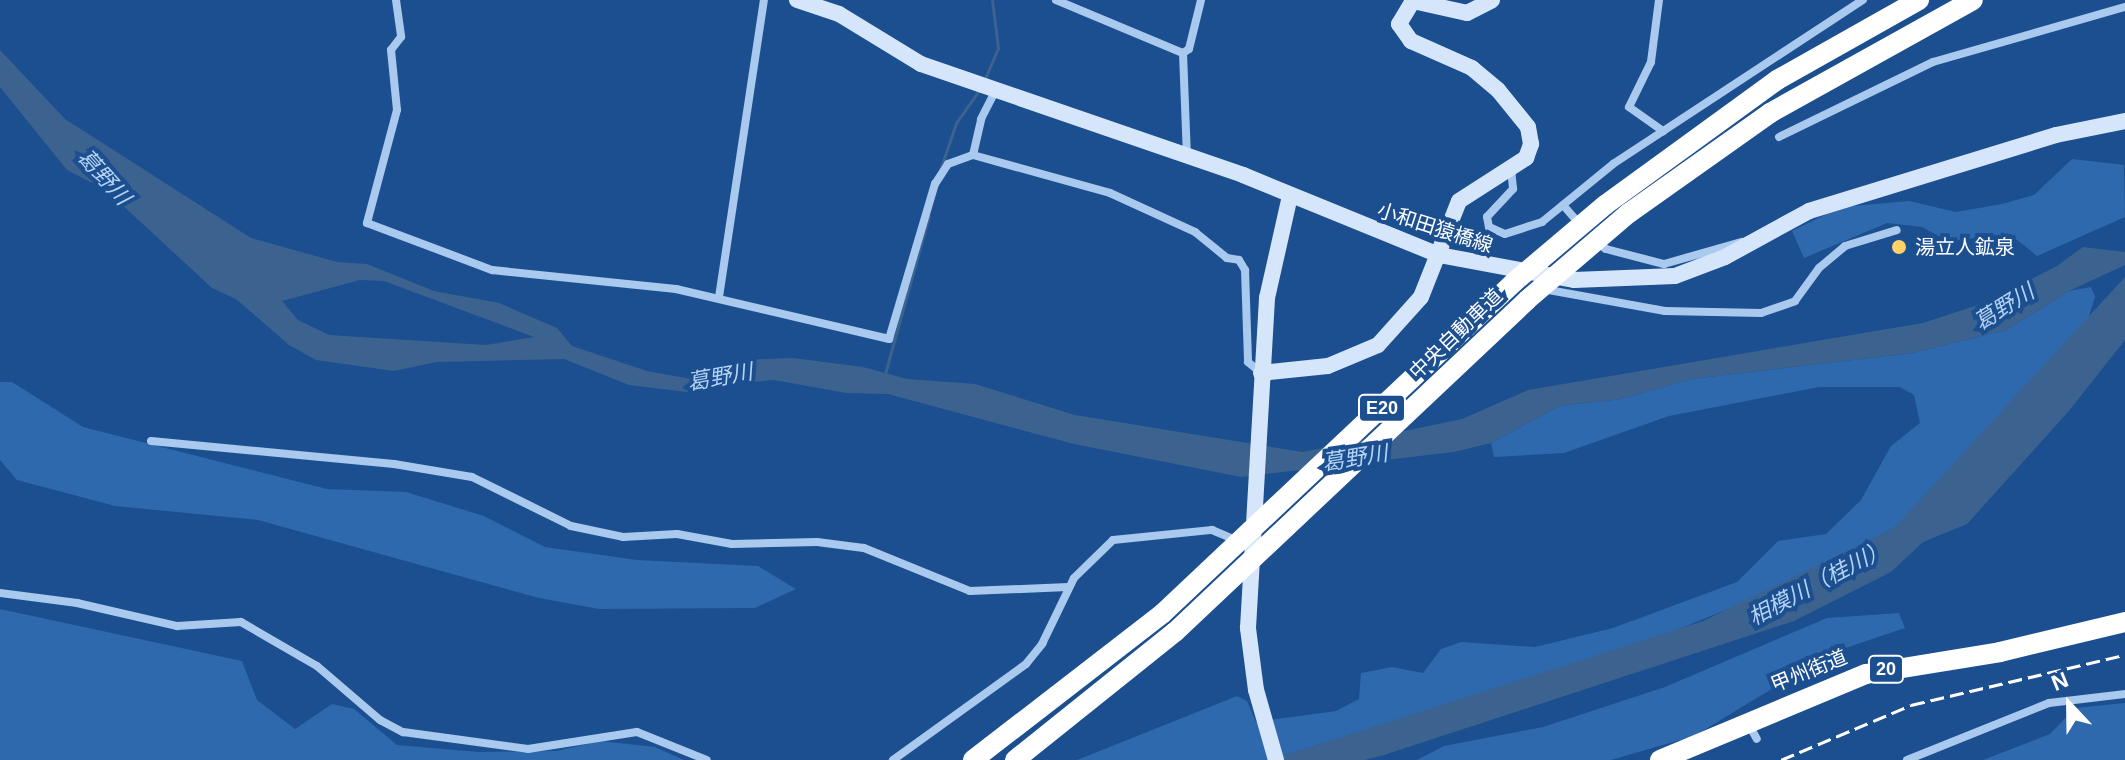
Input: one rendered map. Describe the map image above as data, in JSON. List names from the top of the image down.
{
  "streets": {
    "highway": [
      "中央自動車道",
      "E20",
      "20",
      "甲州街道"
    ],
    "main road": ["小和田猿橋線"]
  },
  "water": ["葛野川", "相模川（桂川）"],
  "places": ["湯立人鉱泉"],
  "north": "top"
}
